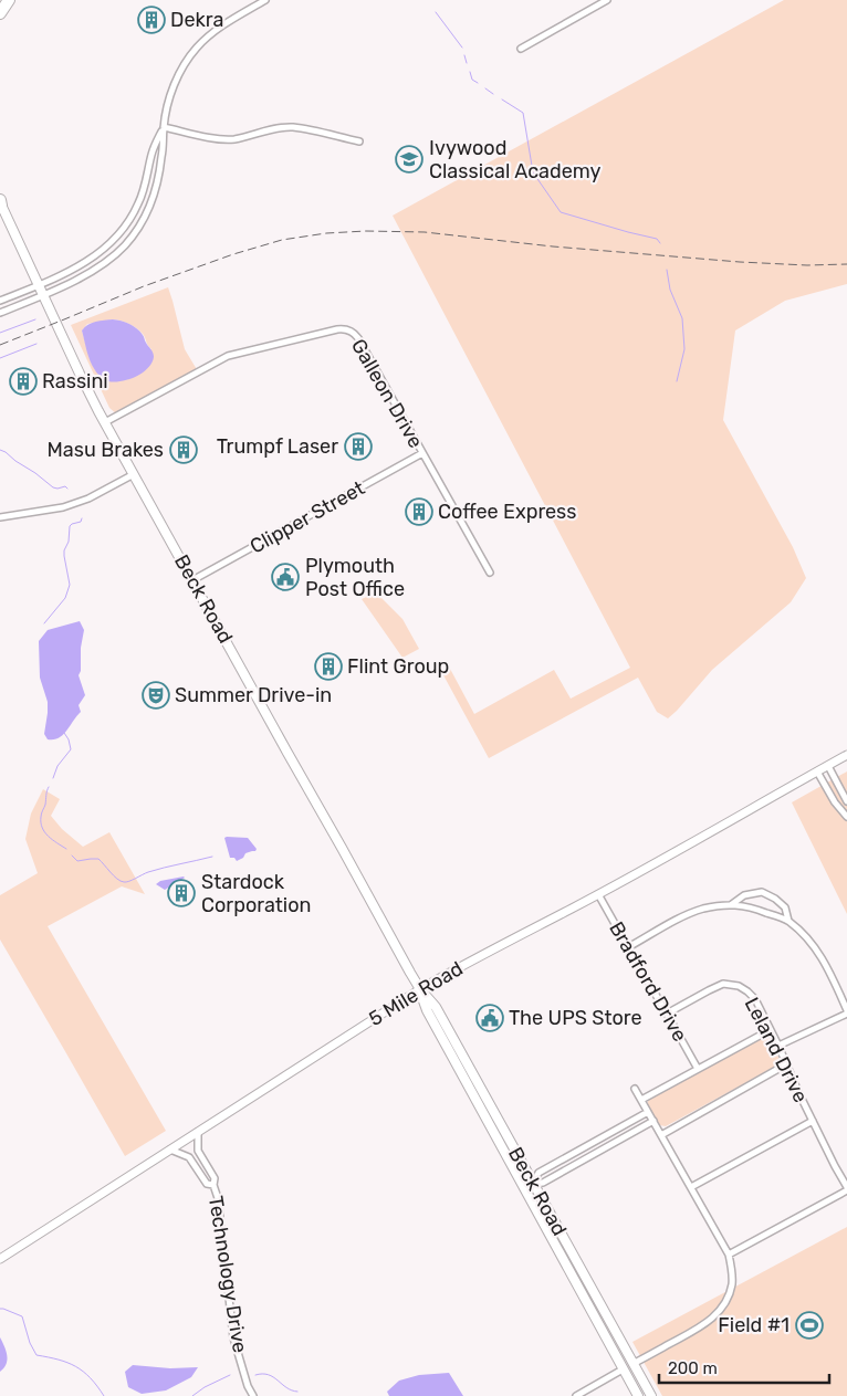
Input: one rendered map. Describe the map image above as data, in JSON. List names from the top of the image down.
{
  "streets": {
    "main road": ["Beck Road"],
    "street": [
      "Galleon Drive",
      "Clipper Street",
      "Bradford Drive",
      "5 Mile Road",
      "Leland Drive",
      "Technology Drive"
    ]
  },
  "crossings": [
    ["Galleon Drive", "Clipper Street"],
    ["Galleon Drive", "Beck Road"],
    ["Clipper Street", "Beck Road"],
    ["Beck Road", "5 Mile Road"],
    ["Bradford Drive", "5 Mile Road"],
    ["Bradford Drive", "Leland Drive"],
    ["5 Mile Road", "Technology Drive"]
  ],
  "places": {
    "building": [
      "Dekra",
      "Rassini",
      "Trumpf Laser",
      "Masu Brakes",
      "Coffee Express",
      "Flint Group",
      "Stardock Corporation"
    ],
    "school or university": ["Ivywood Classical Academy"],
    "public building": ["Plymouth Post Office", "The UPS Store"],
    "theatre": ["Summer Drive-in"],
    "sports": ["Field #1"]
  },
  "scale_bar": "200 m"
}
